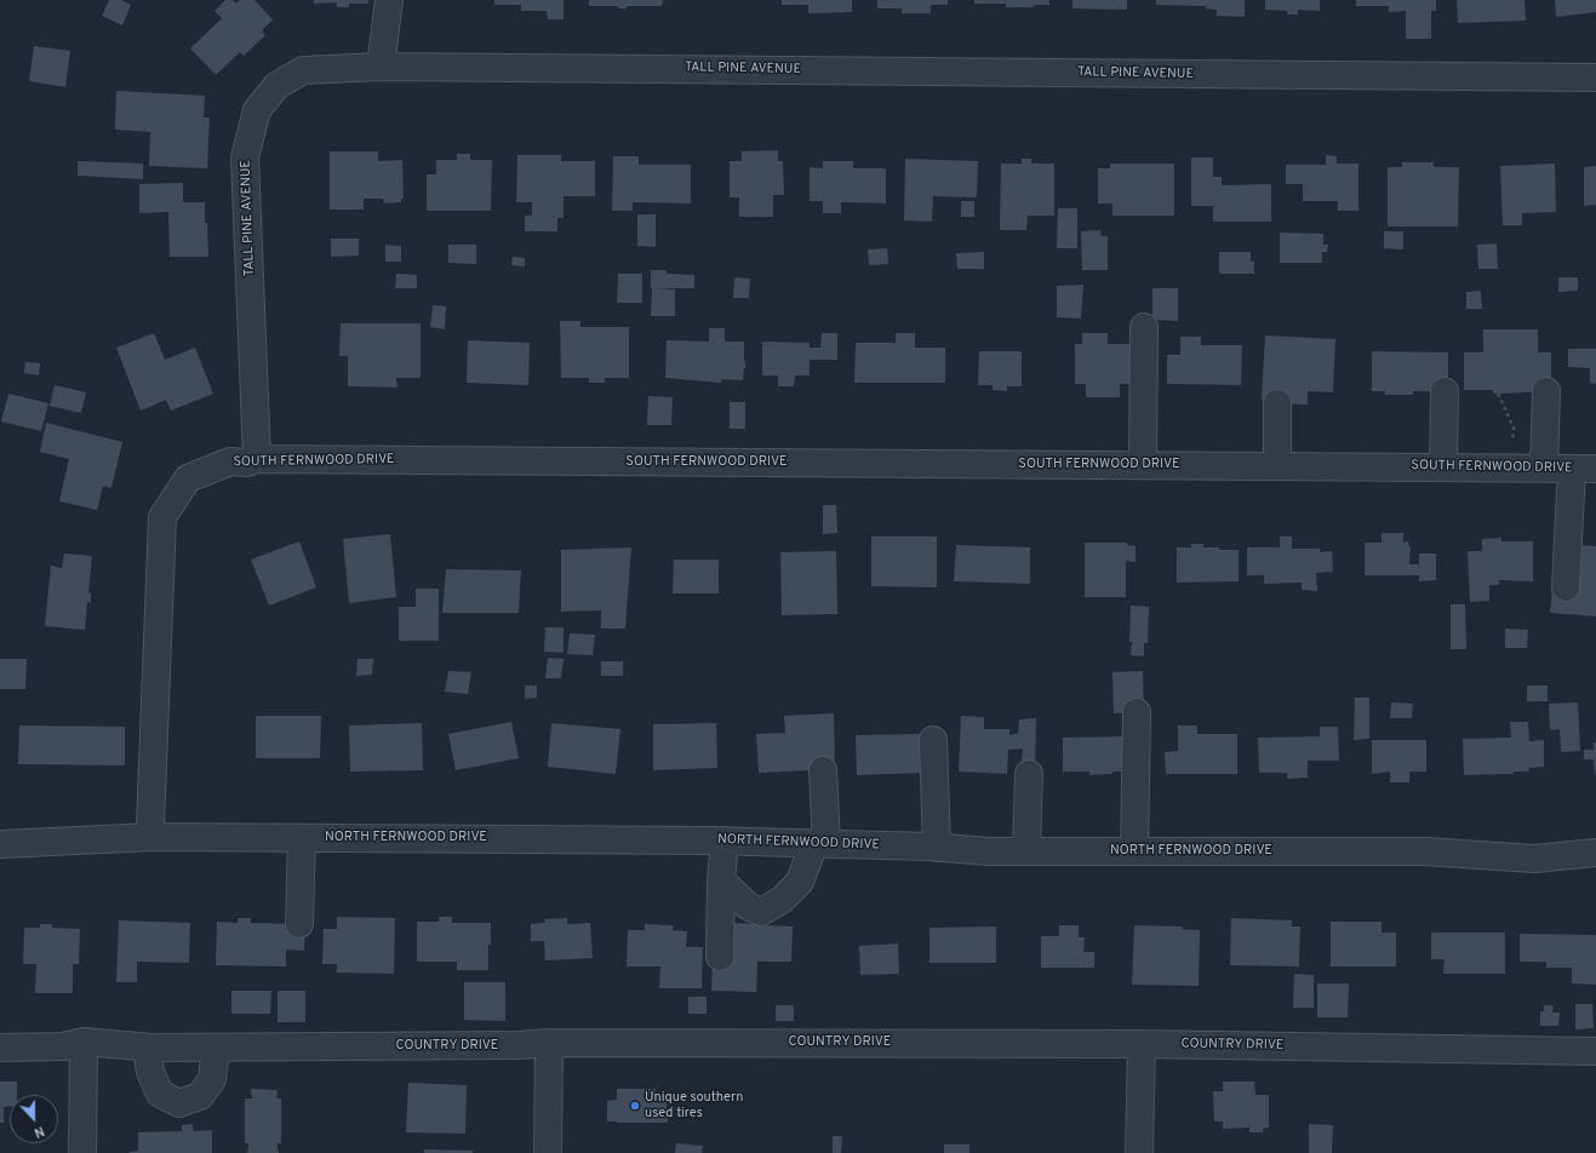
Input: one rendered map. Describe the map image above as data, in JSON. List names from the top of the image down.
{
  "streets": {
    "street": [
      "TALL PINE AVENUE",
      "SOUTH FERNWOOD DRIVE",
      "NORTH FERNWOOD DRIVE",
      "COUNTRY DRIVE"
    ]
  },
  "crossings": [
    ["TALL PINE AVENUE", "SOUTH FERNWOOD DRIVE"],
    ["SOUTH FERNWOOD DRIVE", "NORTH FERNWOOD DRIVE"]
  ],
  "places": ["Unique southern used tires"],
  "north": "bottom"
}
